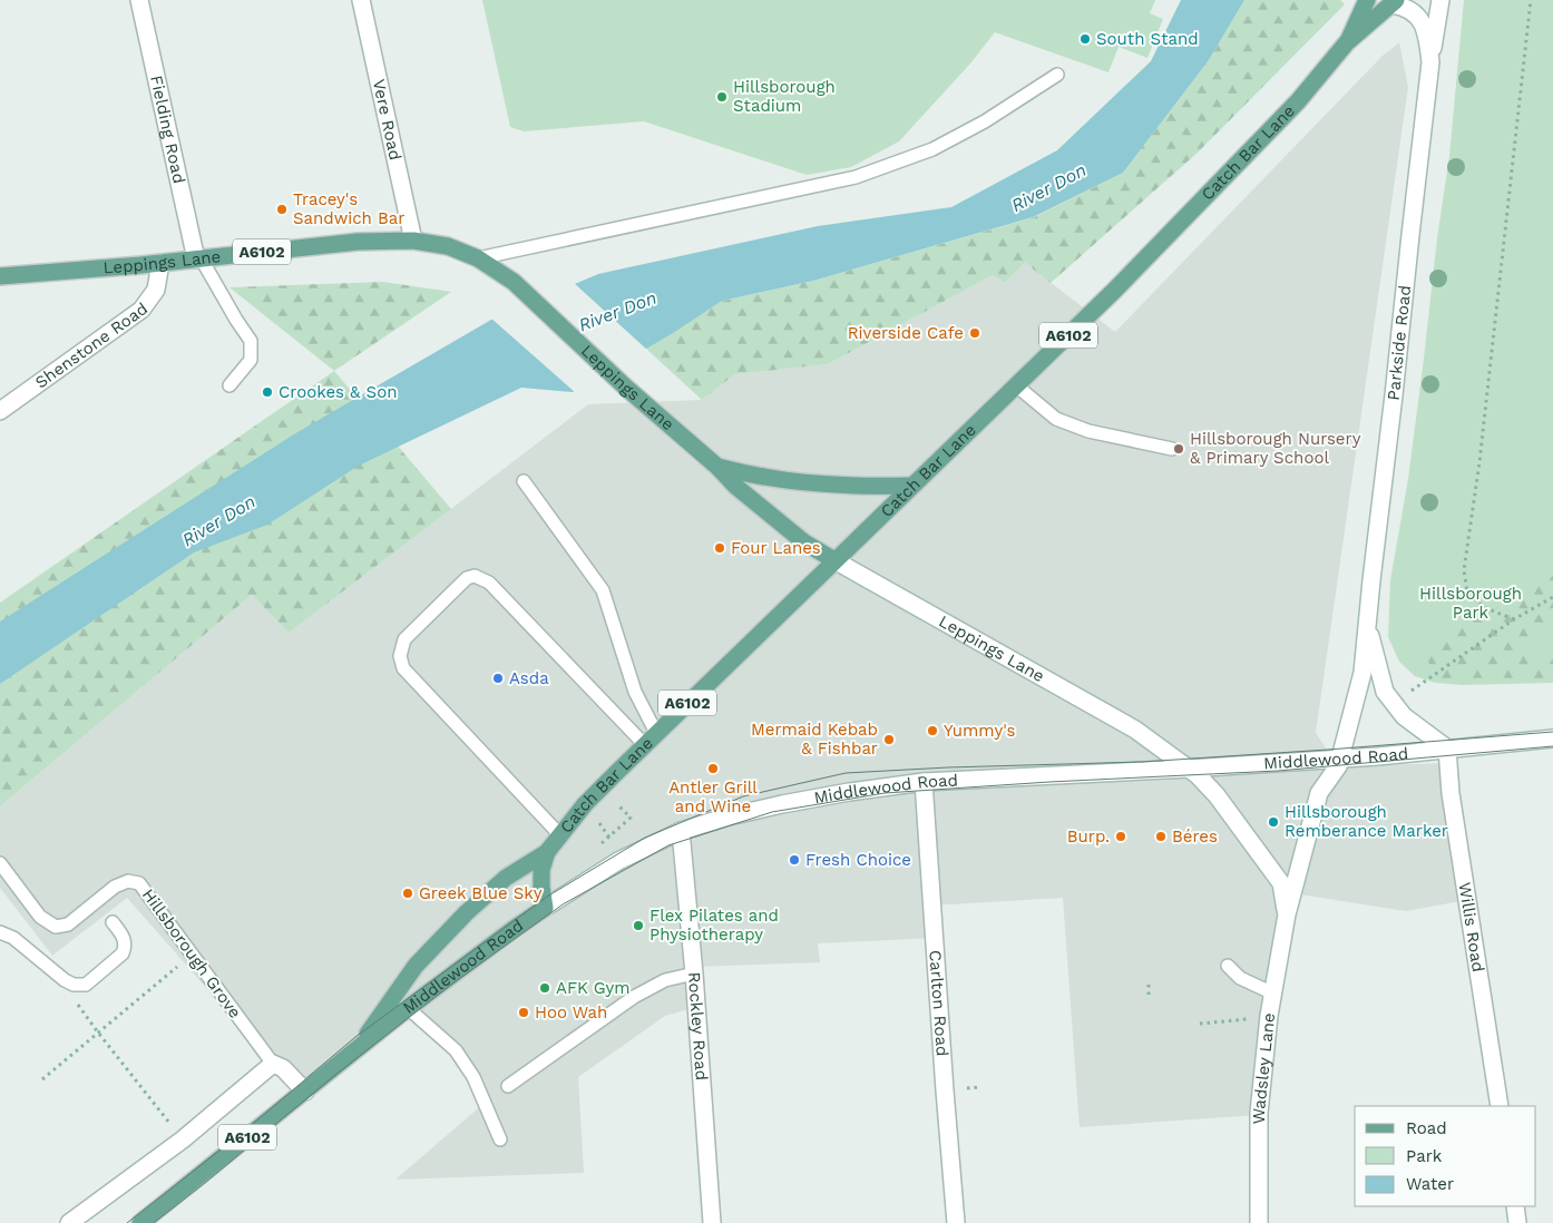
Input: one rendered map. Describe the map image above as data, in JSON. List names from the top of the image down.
{
  "streets": {
    "main road": [
      "Catch Bar Lane",
      "A6102",
      "Leppings Lane",
      "Middlewood Road"
    ],
    "street": [
      "Vere Road",
      "Fielding Road",
      "Parkside Road",
      "Shenstone Road",
      "Willis Road",
      "Carlton Road",
      "Rockley Road",
      "Wadsley Lane"
    ],
    "lane": ["Hillsborough Grove"]
  },
  "crossings": [
    ["Vere Road", "Leppings Lane"],
    ["Fielding Road", "Leppings Lane"],
    ["Catch Bar Lane", "A6102"],
    ["Catch Bar Lane", "Leppings Lane"],
    ["Catch Bar Lane", "Parkside Road"],
    ["Catch Bar Lane", "Middlewood Road"],
    ["A6102", "Leppings Lane"],
    ["Leppings Lane", "Shenstone Road"],
    ["Leppings Lane", "Middlewood Road"],
    ["Leppings Lane", "Wadsley Lane"],
    ["Parkside Road", "Middlewood Road"],
    ["Parkside Road", "Willis Road"],
    ["Parkside Road", "Wadsley Lane"],
    ["Middlewood Road", "Willis Road"],
    ["Middlewood Road", "Carlton Road"],
    ["Middlewood Road", "Rockley Road"],
    ["Middlewood Road", "Wadsley Lane"]
  ],
  "water": ["River Don"],
  "parks": ["Hillsborough Park"],
  "places": [
    "South Stand",
    "Hillsborough Stadium",
    "Tracey's Sandwich Bar",
    "Riverside Cafe",
    "Crookes & Son",
    "Hillsborough Nursery & Primary School",
    "Four Lanes",
    "Asda",
    "Yummy's",
    "Mermaid Kebab & Fishbar",
    "Antler Grill and Wine",
    "Hillsborough Remberance Marker",
    "Burp.",
    "Béres",
    "Fresh Choice",
    "Greek Blue Sky",
    "Flex Pilates and Physiotherapy",
    "AFK Gym",
    "Hoo Wah"
  ],
  "legend": ["Road", "Park", "Water"]
}
